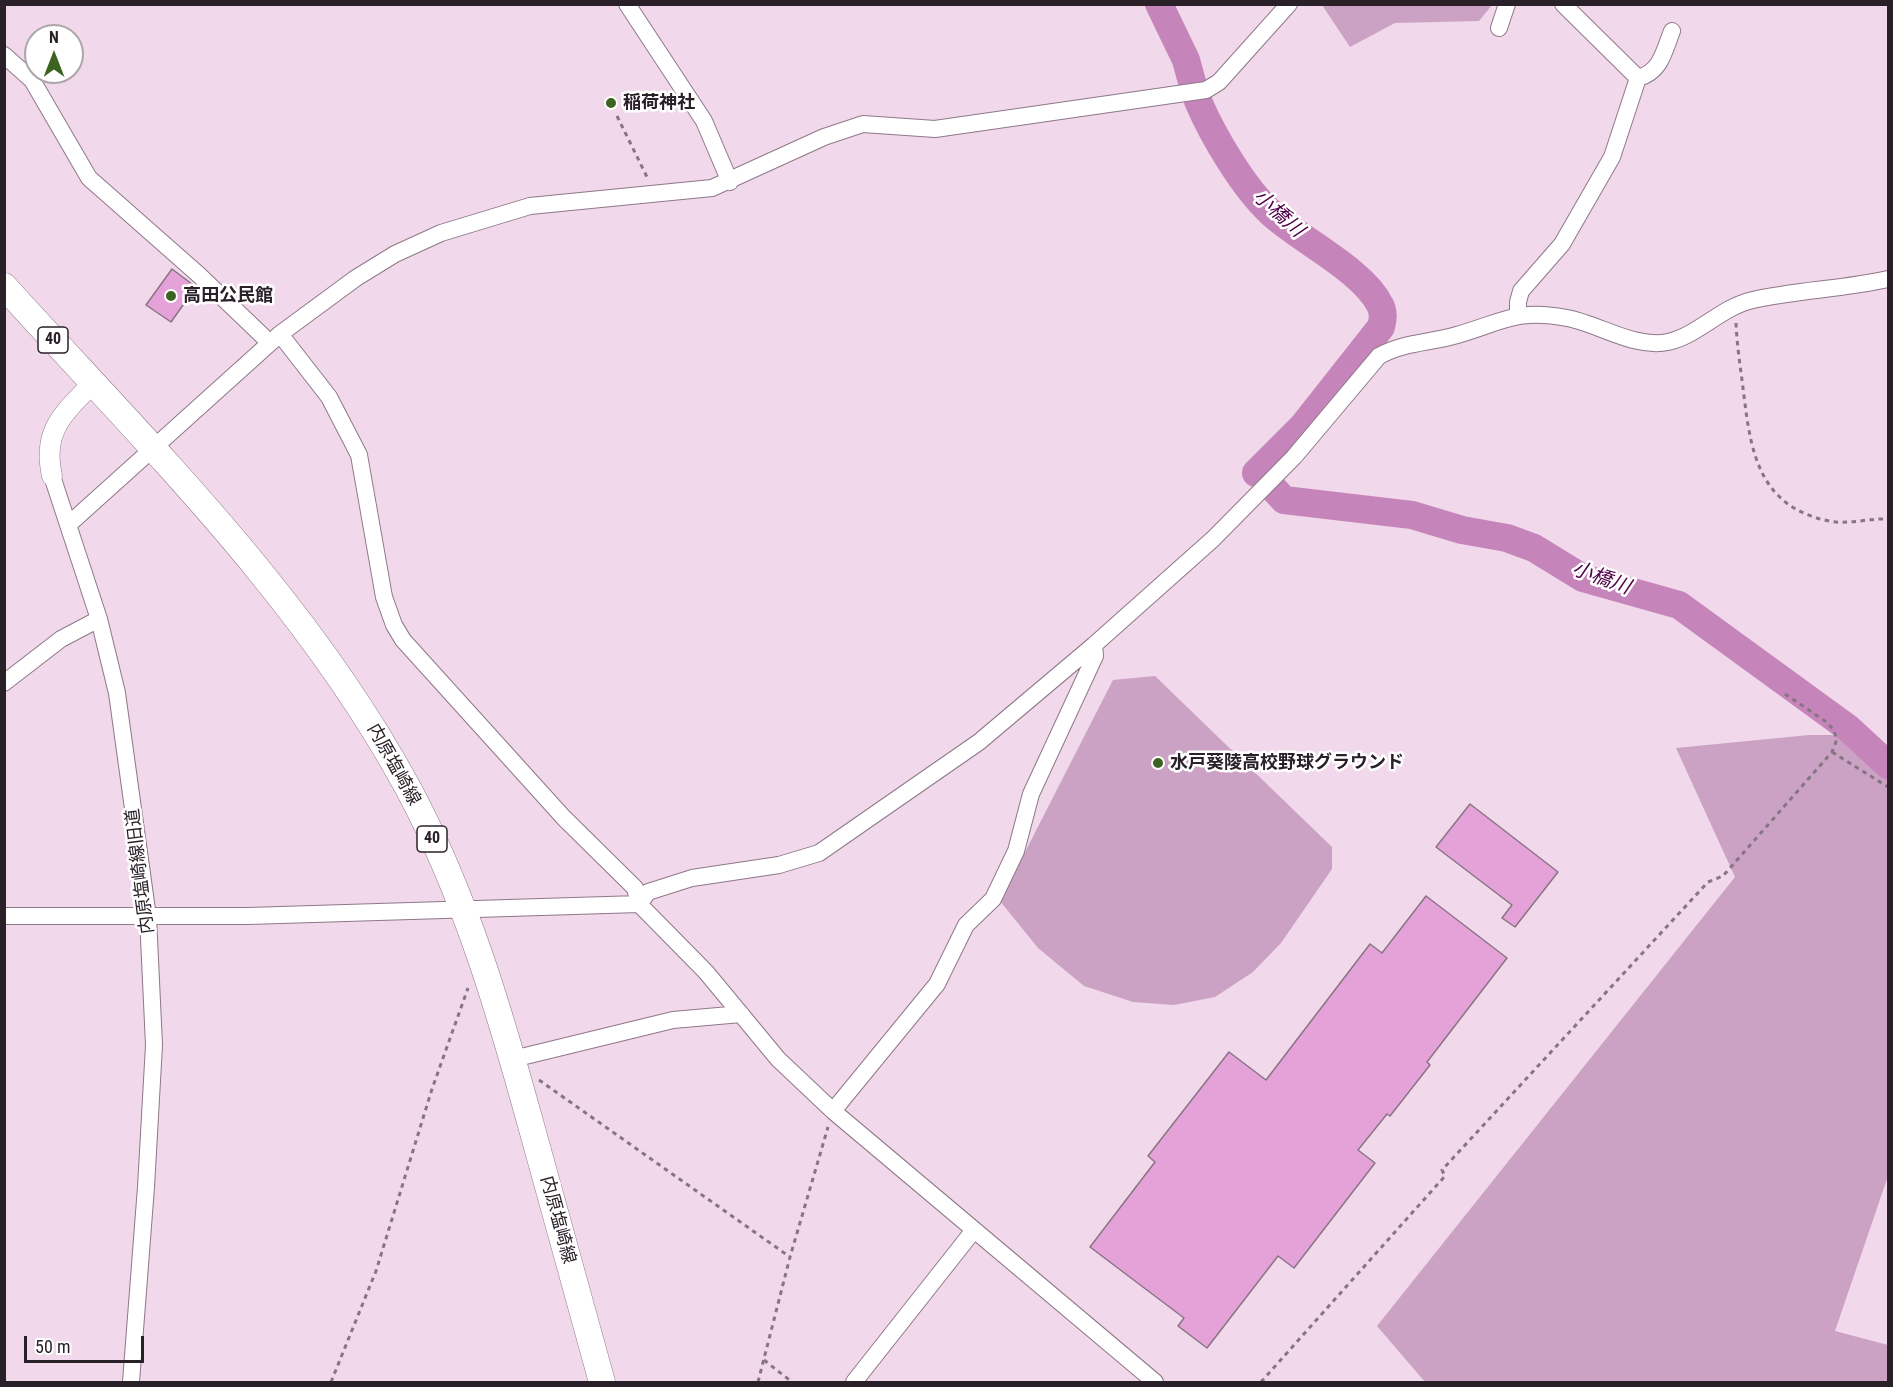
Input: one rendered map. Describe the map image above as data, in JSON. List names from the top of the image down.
{
  "streets": {
    "main road": ["40", "内原塩崎線"],
    "street": ["内原塩崎線旧道"]
  },
  "crossings": [
    ["内原塩崎線", "内原塩崎線旧道"]
  ],
  "water": ["小橋川"],
  "places": ["稲荷神社", "高田公民館", "水戸葵陵高校野球グラウンド"],
  "scale_bar": "50 m",
  "north": "top"
}
